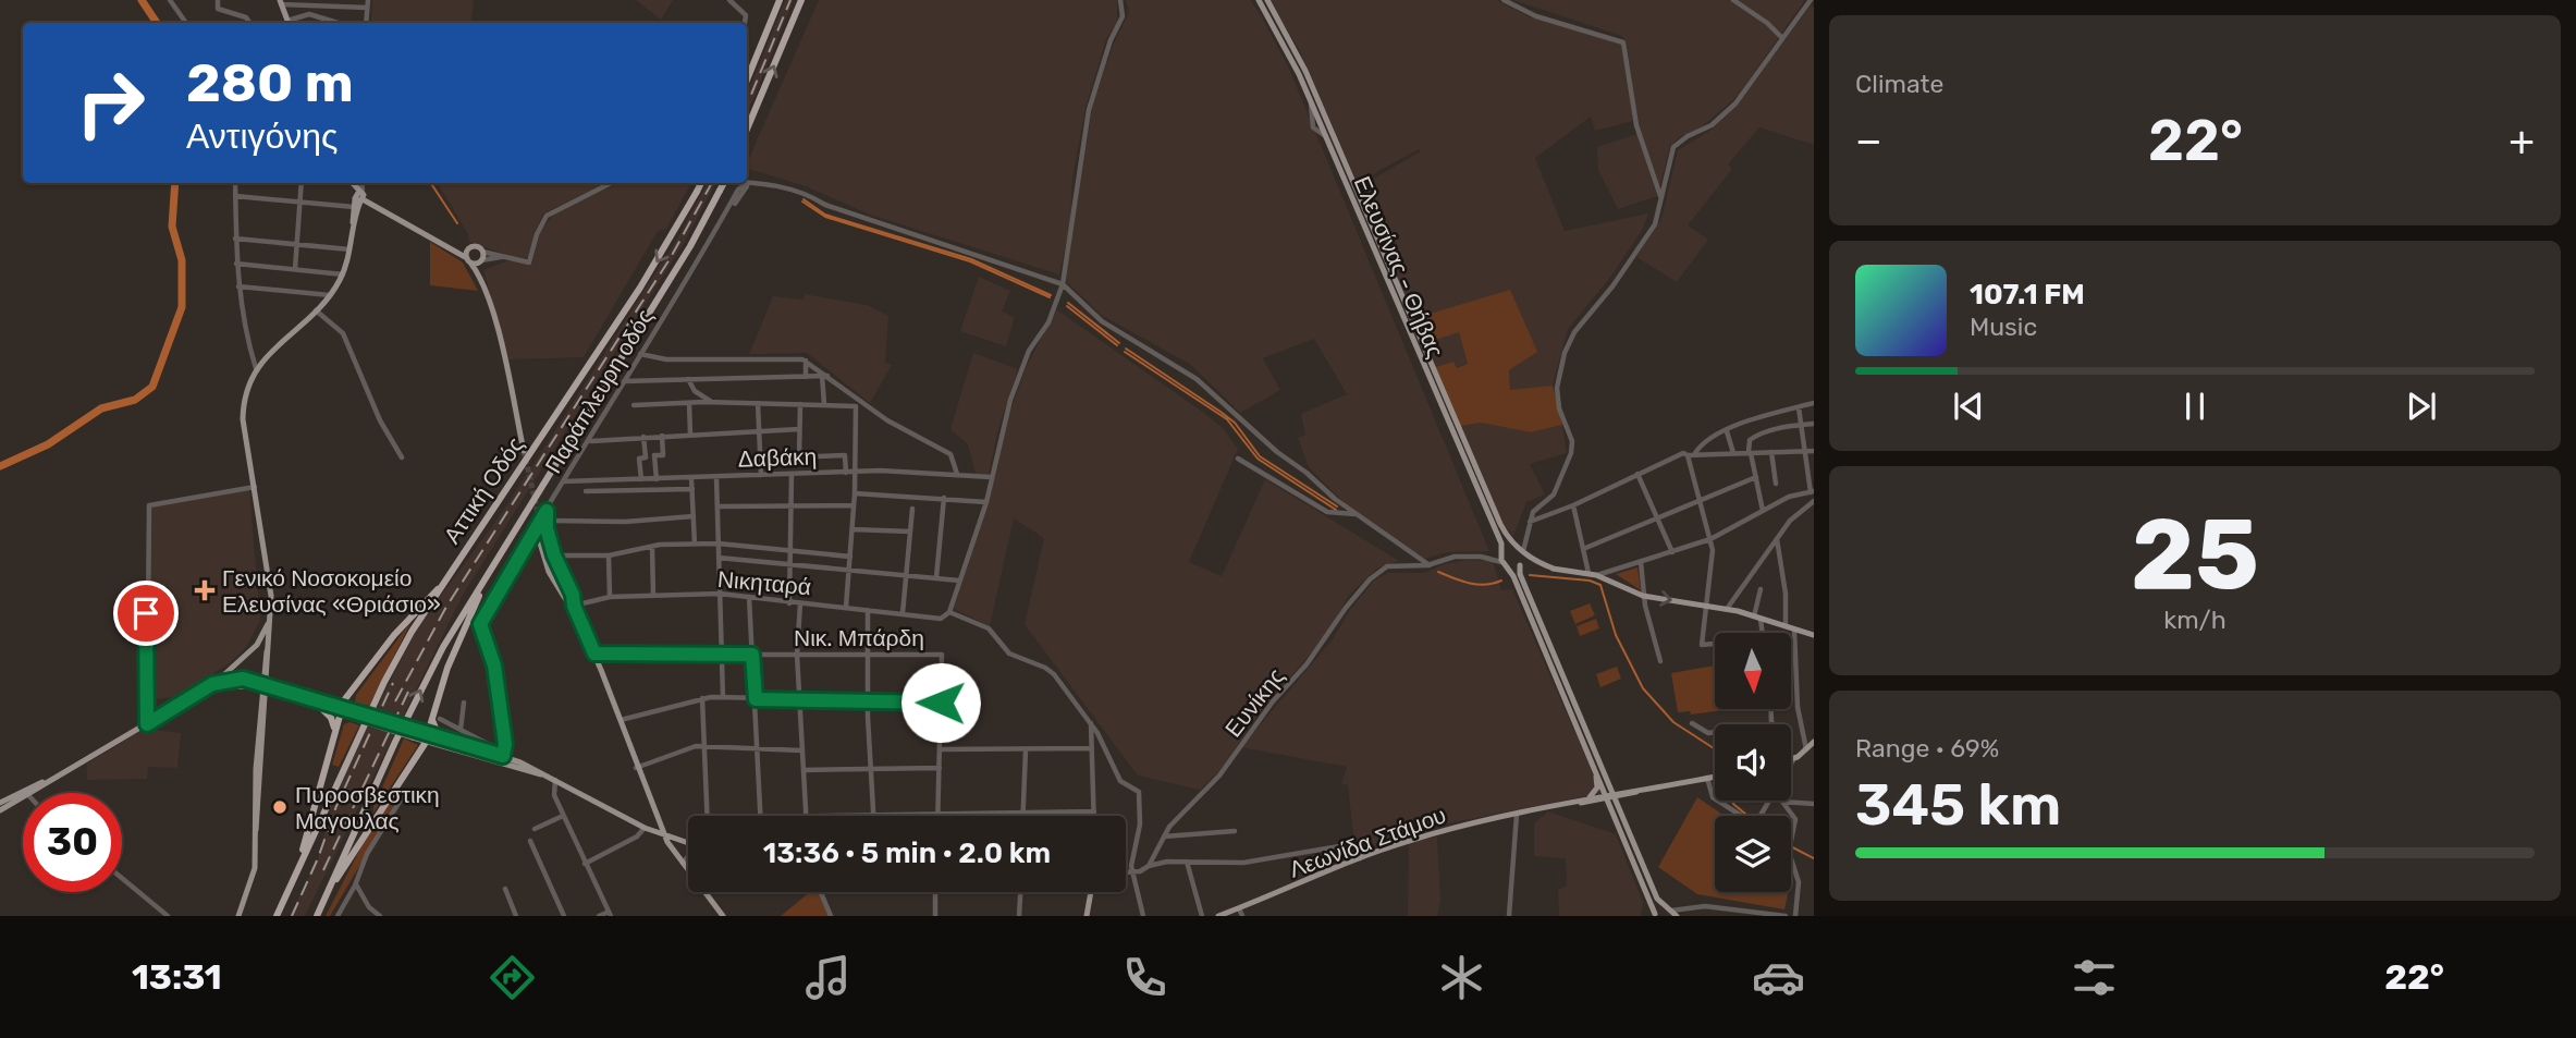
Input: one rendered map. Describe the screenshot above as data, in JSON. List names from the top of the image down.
{
  "streets": {
    "highway": ["Αττική Οδός"],
    "main road": ["Ελευσίνας - Θήβας", "Λεωνίδα Στάμου"],
    "street": [
      "Παράπλευρη οδός",
      "Δαβάκη",
      "Νικηταρά",
      "Νικ. Μπάρδη",
      "Ευνίκης"
    ]
  },
  "crossings": [
    ["Ελευσίνας - Θήβας", "Λεωνίδα Στάμου"],
    ["Παράπλευρη οδός", "Δαβάκη"]
  ],
  "places": {
    "health": ["Γενικό Νοσοκομείο Ελευσίνας «Θριάσιο»"],
    "other": ["Πυροσβεστικη Μαγουλας"]
  },
  "north": "bottom",
  "page": {
    "tile": [
      "Climate",
      ["25", "km/h"],
      ["Range · 69%", "345 km"]
    ],
    "turn": ["280 m", "Αντιγόνης"],
    "heat": ["−", "22°", "+"],
    "song": ["107.1 FM", "Music"],
    "limit": "30",
    "trip": "13:36 · 5 min · 2.0 km",
    "tabs": ["13:31", "22°"]
  }
}
